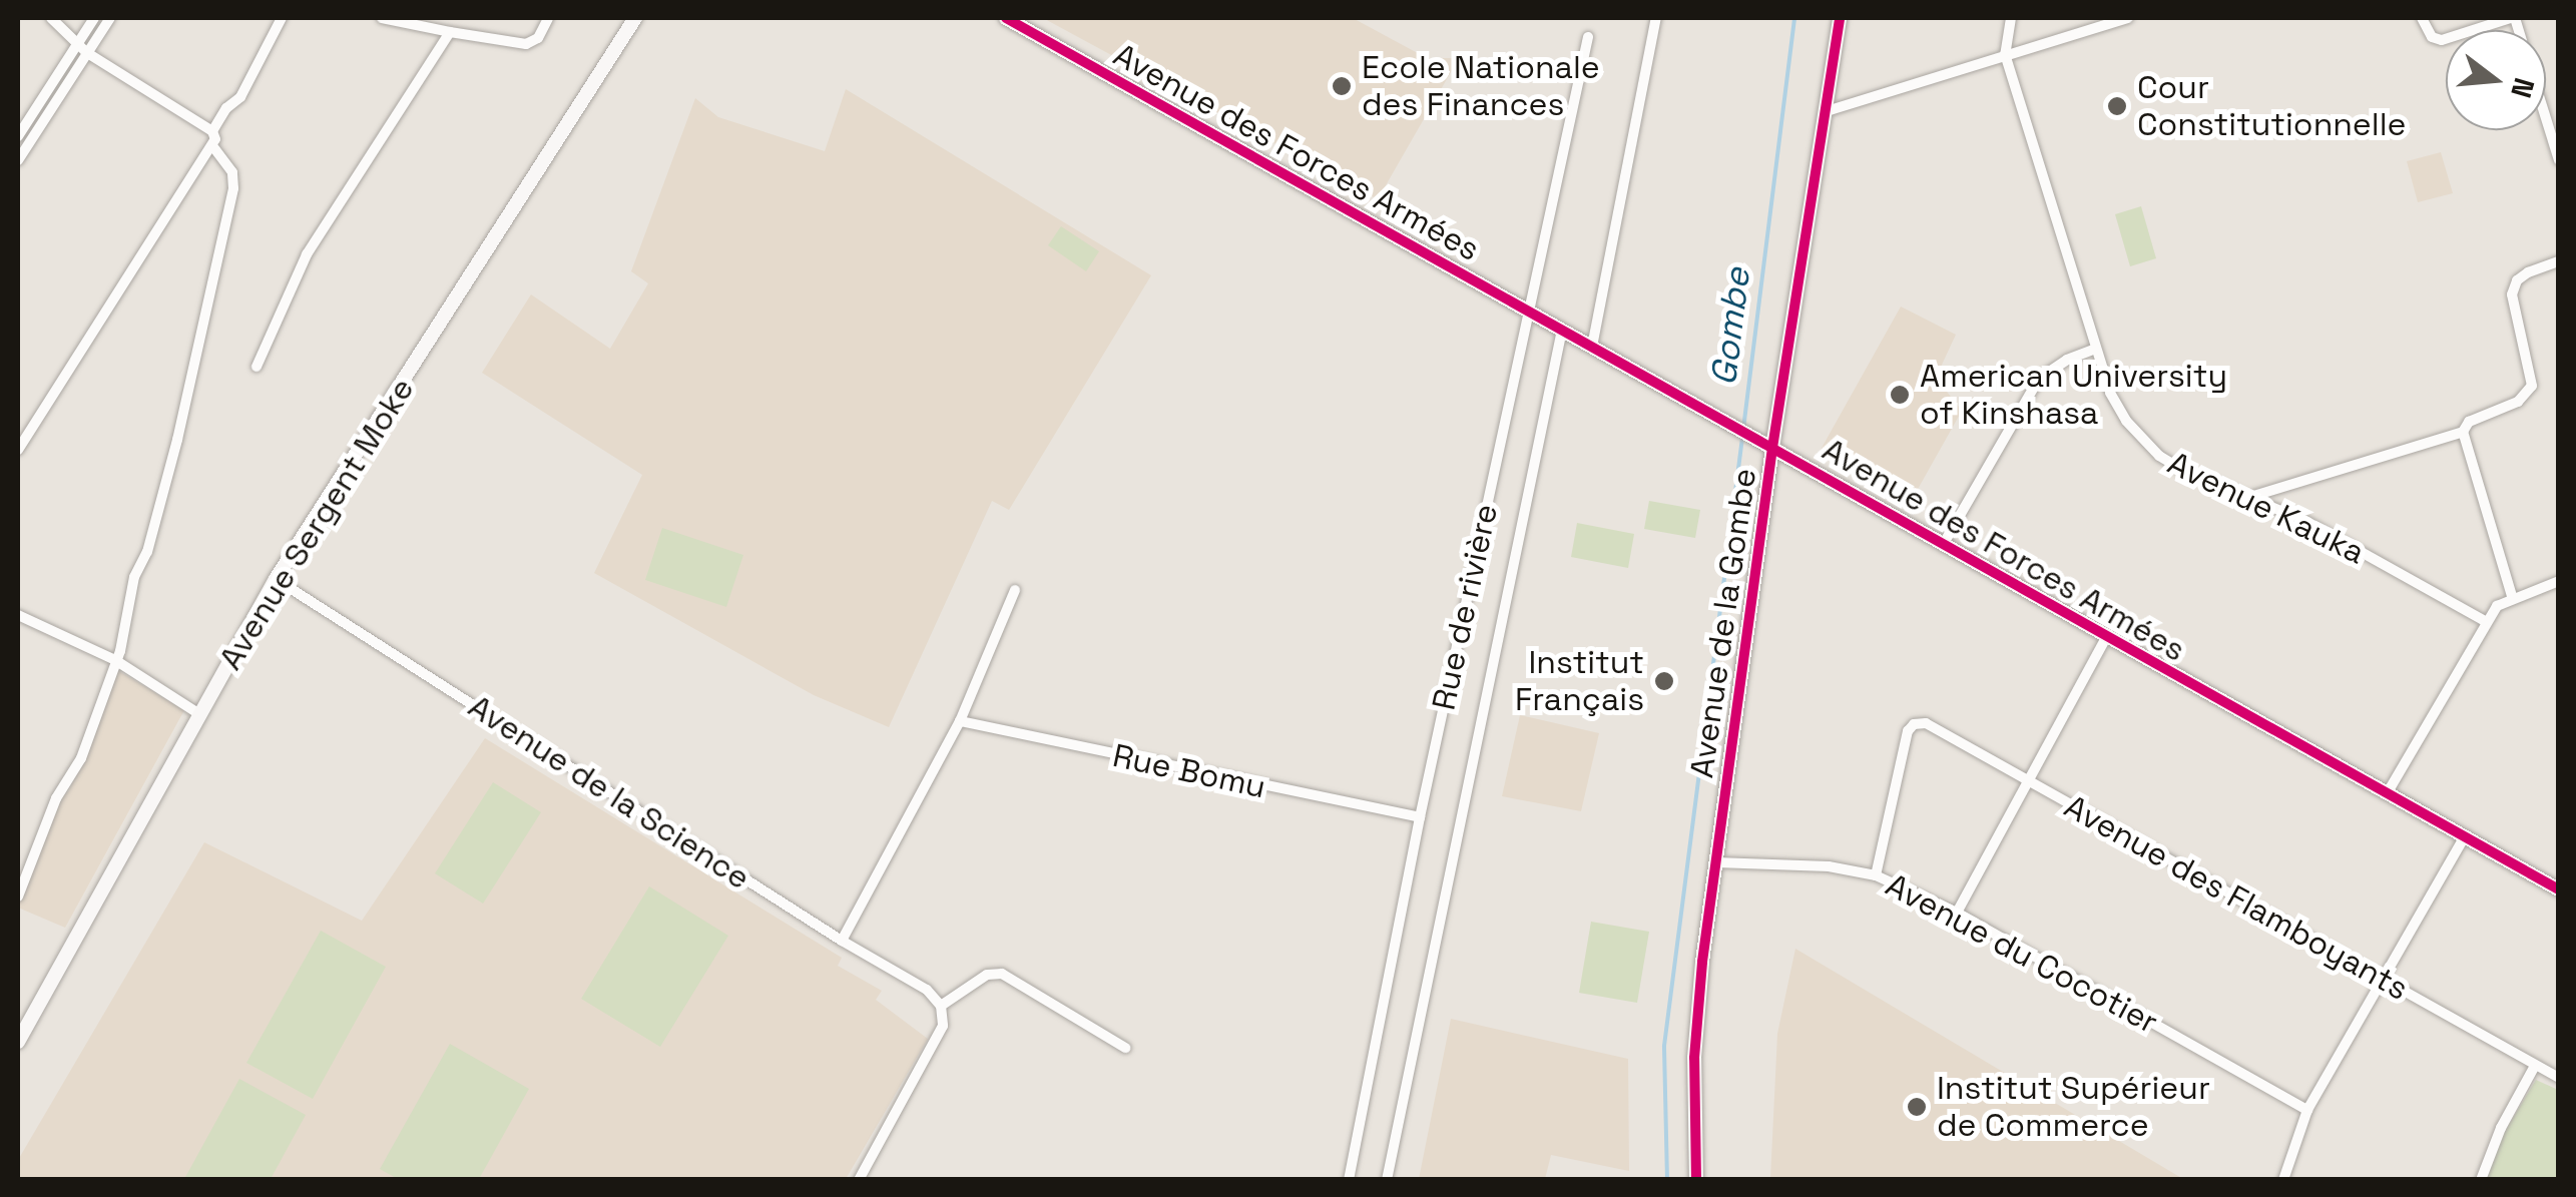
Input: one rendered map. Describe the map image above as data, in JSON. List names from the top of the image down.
{
  "streets": {
    "street": [
      "Avenue des Forces Armées",
      "Avenue Kauka",
      "Avenue Sergent Moke",
      "Rue de rivière",
      "Avenue de la Gombe",
      "Rue Bomu",
      "Avenue de la Science",
      "Avenue des Flamboyants",
      "Avenue du Cocotier"
    ]
  },
  "crossings": [
    ["Avenue des Forces Armées", "Rue de rivière"],
    ["Avenue des Forces Armées", "Avenue de la Gombe"],
    ["Avenue Sergent Moke", "Avenue de la Science"],
    ["Rue de rivière", "Rue Bomu"],
    ["Avenue de la Gombe", "Avenue du Cocotier"],
    ["Avenue des Flamboyants", "Avenue du Cocotier"]
  ],
  "water": ["Gombe"],
  "places": [
    "Ecole Nationale des Finances",
    "Cour Constitutionnelle",
    "American University of Kinshasa",
    "Institut Français",
    "Institut Supérieur de Commerce"
  ],
  "north": "right"
}
